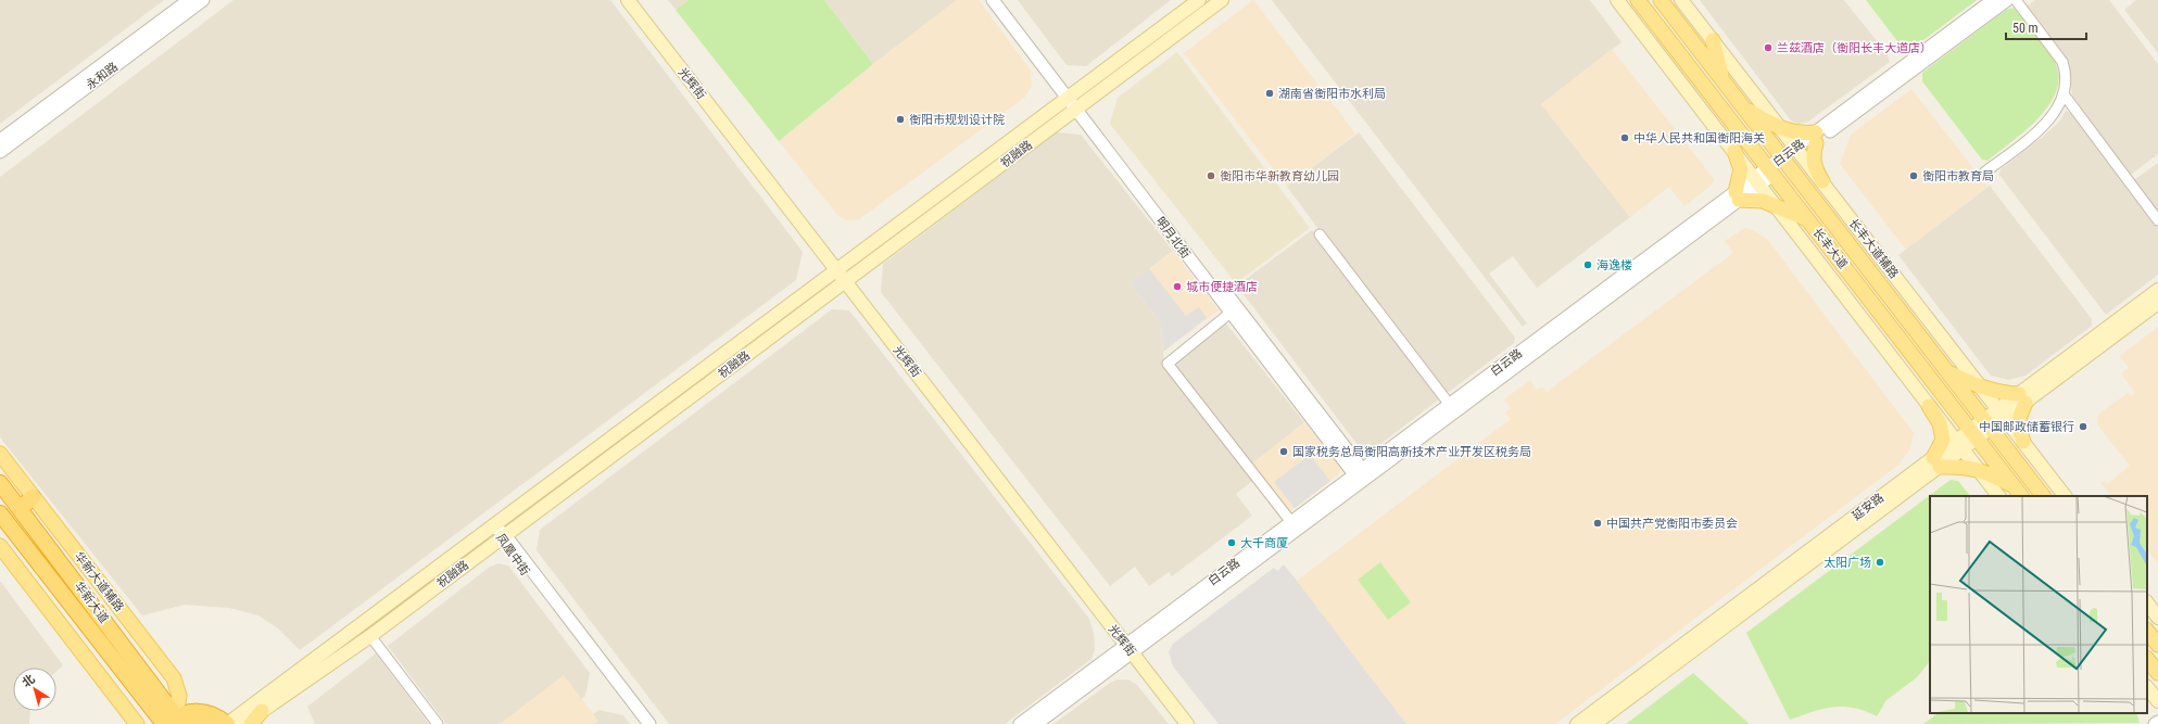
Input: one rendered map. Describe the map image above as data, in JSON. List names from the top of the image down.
{
  "streets": {
    "highway": ["华新大道"],
    "main road": [
      "光辉街",
      "祝融路",
      "长丰大道",
      "长丰大道辅路",
      "延安路",
      "华新大道辅路"
    ],
    "street": [
      "永和路",
      "白云路",
      "明月北街",
      "凤凰中街"
    ]
  },
  "crossings": [
    ["光辉街", "白云路"],
    ["光辉街", "祝融路"],
    ["白云路", "明月北街"],
    ["白云路", "长丰大道"],
    ["白云路", "长丰大道辅路"],
    ["祝融路", "明月北街"],
    ["祝融路", "凤凰中街"],
    ["长丰大道", "延安路"],
    ["长丰大道辅路", "延安路"],
    ["华新大道辅路", "华新大道"]
  ],
  "places": [
    "兰兹酒店（衡阳长丰大道店）",
    "湖南省衡阳市水利局",
    "衡阳市规划设计院",
    "中华人民共和国衡阳海关",
    "衡阳市华新教育幼儿园",
    "衡阳市教育局",
    "海逸楼",
    "城市便捷酒店",
    "中国邮政储蓄银行",
    "国家税务总局衡阳高新技术产业开发区税务局",
    "中国共产党衡阳市委员会",
    "大千商厦",
    "太阳广场"
  ],
  "scale_bar": "50 m",
  "north": "top left"
}
